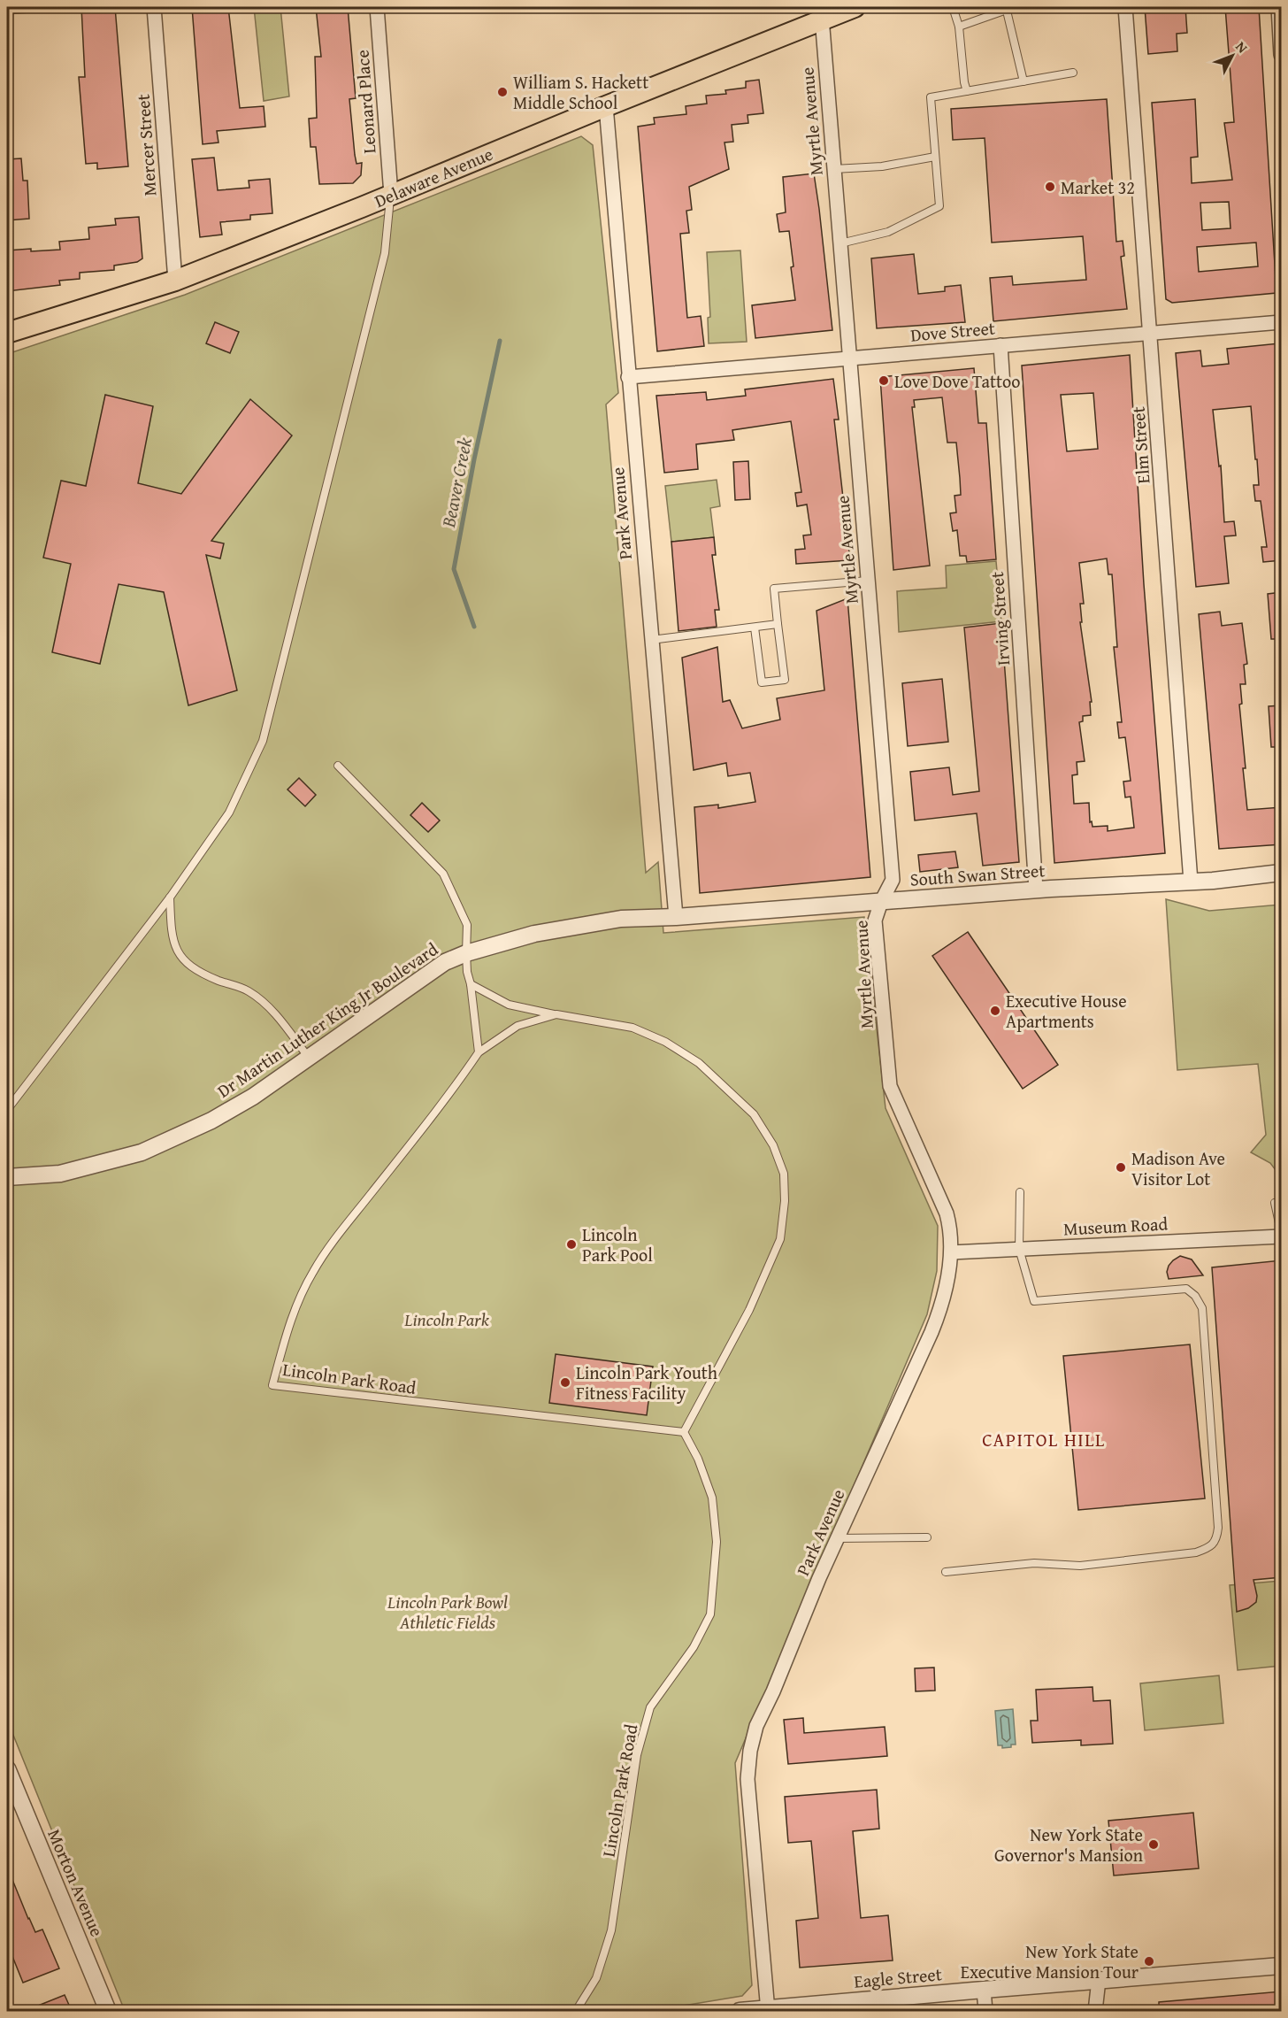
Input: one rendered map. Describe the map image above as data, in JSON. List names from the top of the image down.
{
  "streets": {
    "main road": ["Delaware Avenue"],
    "street": [
      "Leonard Place",
      "Myrtle Avenue",
      "Mercer Street",
      "Dove Street",
      "Elm Street",
      "Park Avenue",
      "Irving Street",
      "South Swan Street",
      "Dr Martin Luther King Jr Boulevard",
      "Museum Road",
      "Morton Avenue",
      "Eagle Street"
    ],
    "lane": ["Lincoln Park Road"]
  },
  "crossings": [
    ["Leonard Place", "Delaware Avenue"],
    ["Myrtle Avenue", "Delaware Avenue"],
    ["Myrtle Avenue", "Dove Street"],
    ["Myrtle Avenue", "Park Avenue"],
    ["Myrtle Avenue", "South Swan Street"],
    ["Mercer Street", "Delaware Avenue"],
    ["Delaware Avenue", "Park Avenue"],
    ["Dove Street", "Elm Street"],
    ["Dove Street", "Park Avenue"],
    ["Dove Street", "Irving Street"],
    ["Elm Street", "South Swan Street"],
    ["Park Avenue", "South Swan Street"],
    ["Park Avenue", "Dr Martin Luther King Jr Boulevard"],
    ["Park Avenue", "Museum Road"],
    ["Park Avenue", "Eagle Street"],
    ["Irving Street", "South Swan Street"],
    ["South Swan Street", "Dr Martin Luther King Jr Boulevard"]
  ],
  "districts": ["CAPITOL HILL"],
  "water": ["Beaver Creek"],
  "parks": ["Lincoln Park", "Lincoln Park Bowl Athletic Fields"],
  "places": [
    "William S. Hackett Middle School",
    "Market 32",
    "Love Dove Tattoo",
    "Executive House Apartments",
    "Madison Ave Visitor Lot",
    "Lincoln Park Pool",
    "Lincoln Park Youth Fitness Facility",
    "New York State Governor's Mansion",
    "New York State Executive Mansion Tour"
  ],
  "north": "top right"
}
